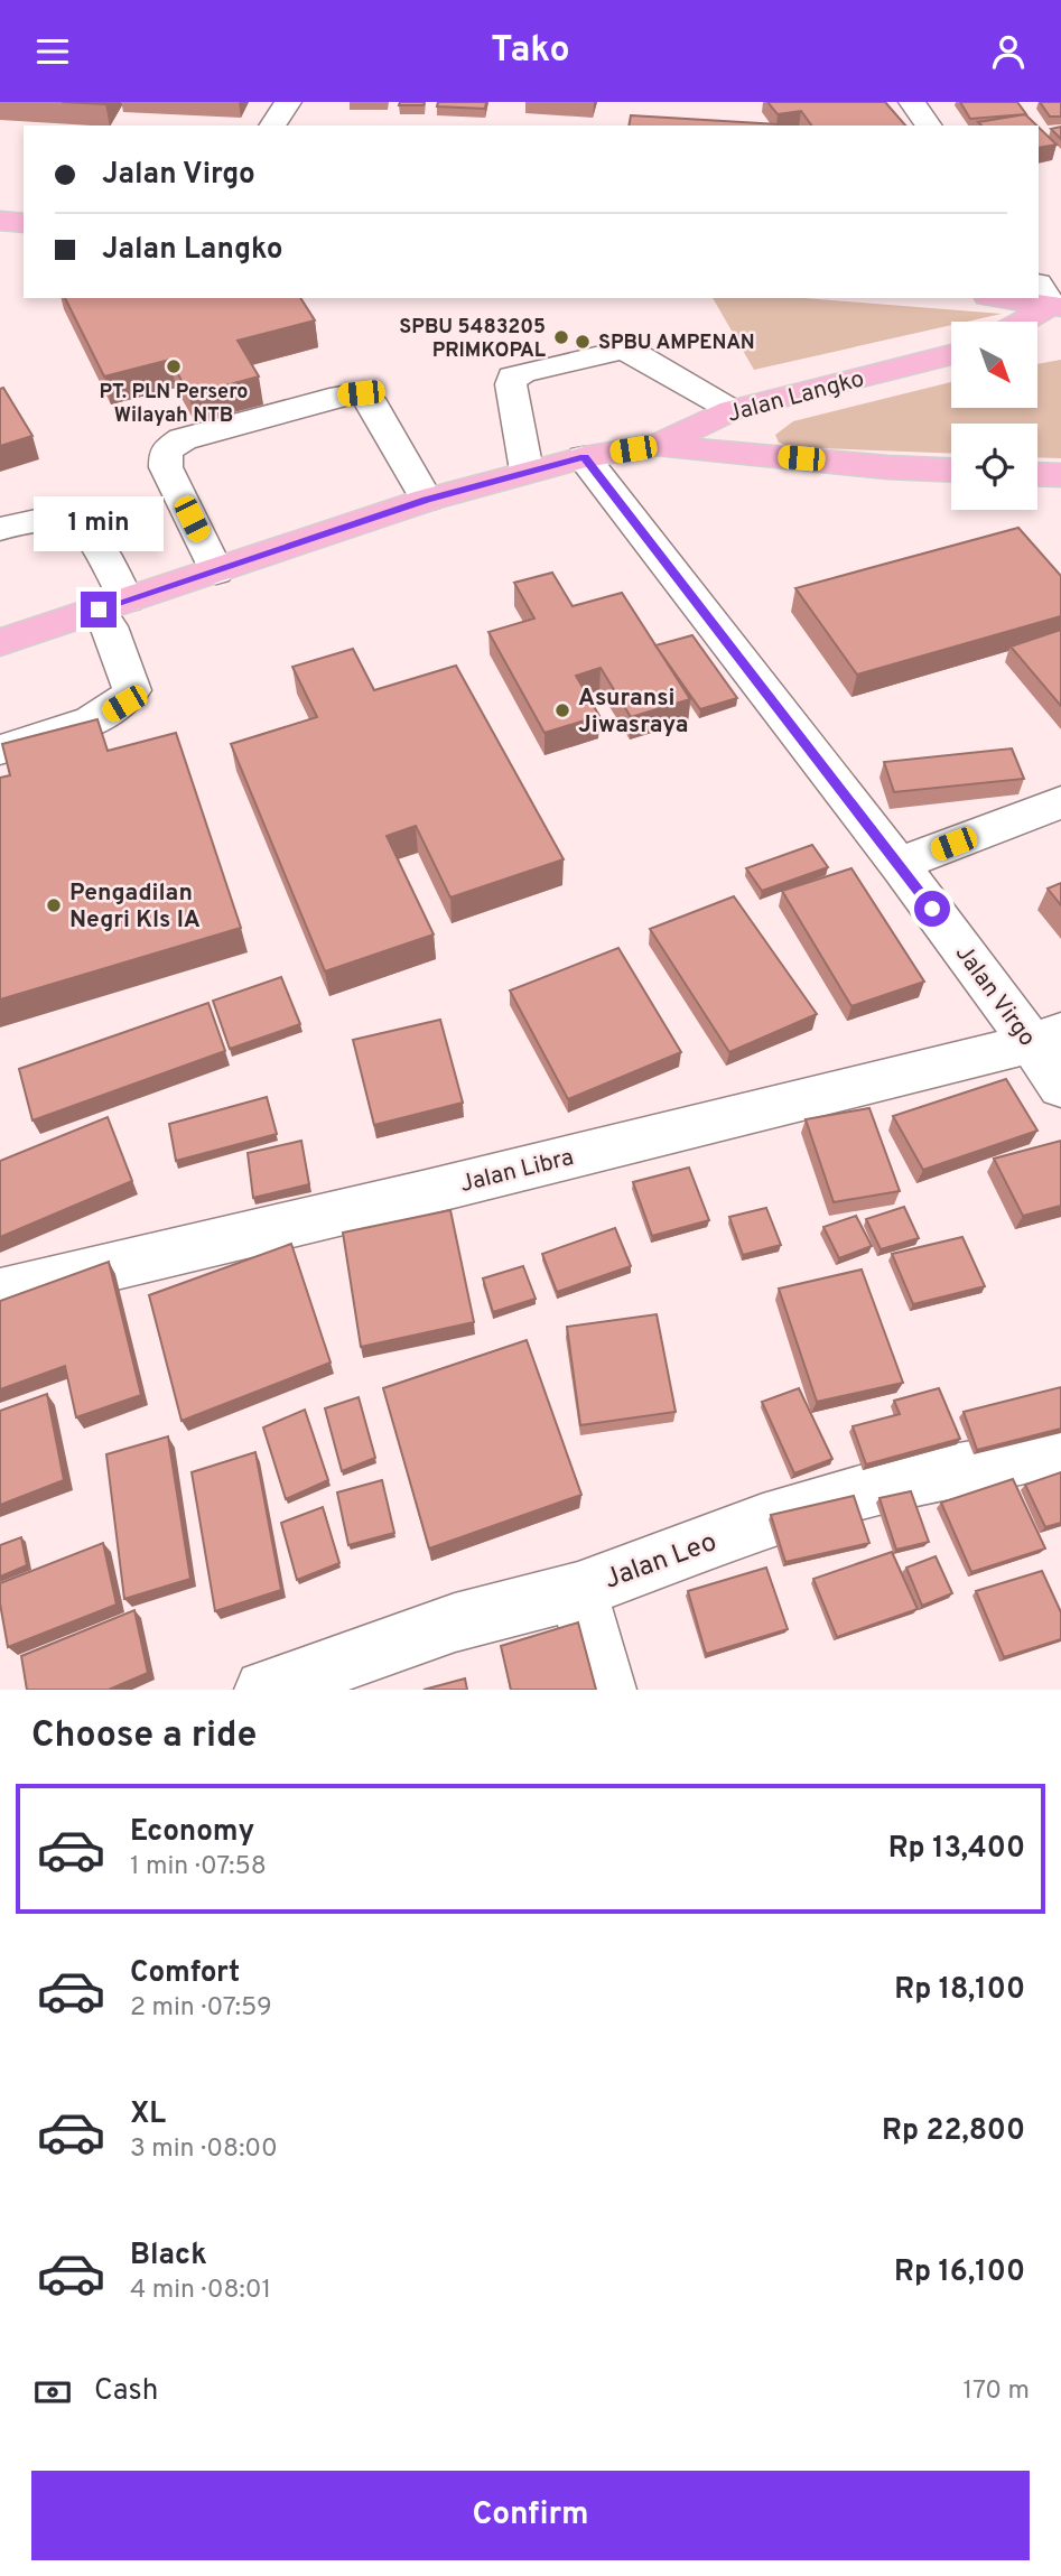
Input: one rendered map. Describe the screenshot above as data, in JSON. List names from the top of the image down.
{
  "streets": {
    "main road": ["Jalan Langko"],
    "street": ["Jalan Virgo", "Jalan Libra", "Jalan Leo"]
  },
  "crossings": [
    ["Jalan Langko", "Jalan Virgo"],
    ["Jalan Virgo", "Jalan Libra"]
  ],
  "places": [
    "SPBU 5483205 PRIMKOPAL",
    "SPBU AMPENAN",
    "PT. PLN Persero Wilayah NTB",
    "Asuransi Jiwasraya",
    "Pengadilan Negri Kls IA"
  ],
  "north": "bottom right",
  "page": {
    "header": "Tako",
    "banner": ["Jalan Virgo", "Jalan Langko"],
    "bubble": "1 min",
    "heading": "Choose a ride",
    "list": [
      {
        "name": "Economy",
        "note": "1 min · 07:58",
        "value": "Rp 13,400"
      },
      {
        "name": "Comfort",
        "note": "2 min · 07:59",
        "value": "Rp 18,100"
      },
      {
        "name": "XL",
        "note": "3 min · 08:00",
        "value": "Rp 22,800"
      },
      {
        "name": "Black",
        "note": "4 min · 08:01",
        "value": "Rp 16,100"
      }
    ],
    "pay": ["Cash", "170 m"],
    "buttons": "Confirm"
  }
}
